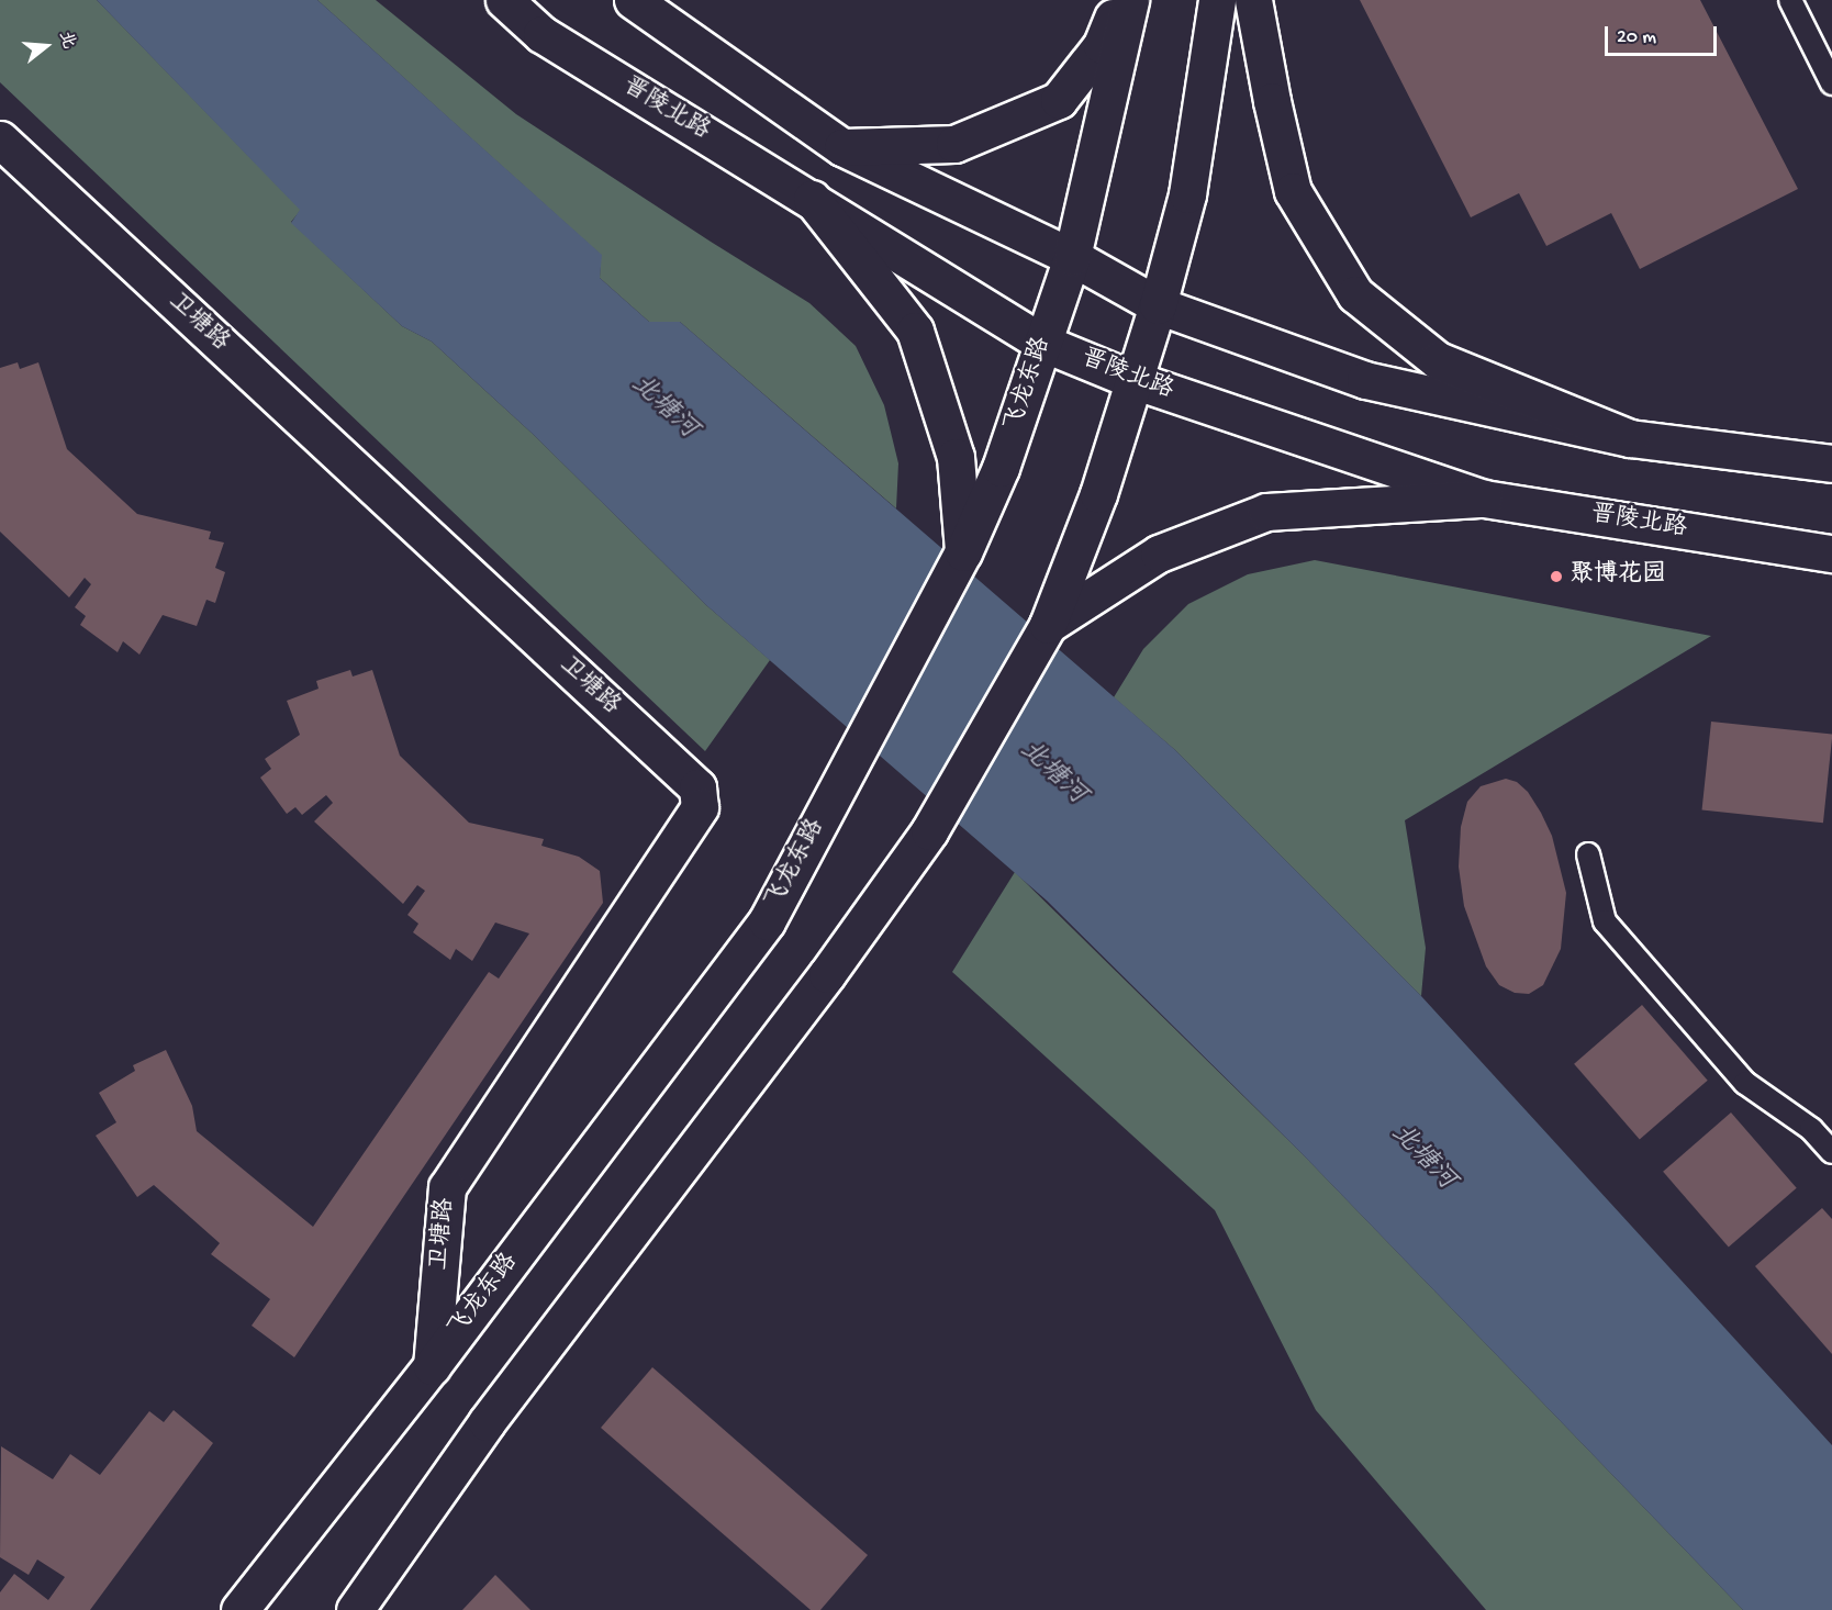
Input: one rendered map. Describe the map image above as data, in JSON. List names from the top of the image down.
{
  "streets": {
    "main road": ["晋陵北路", "卫塘路", "飞龙东路"]
  },
  "crossings": [
    ["晋陵北路", "飞龙东路"],
    ["卫塘路", "飞龙东路"]
  ],
  "water": ["北塘河"],
  "places": ["聚博花园"],
  "scale_bar": "20 m",
  "north": "right"
}
